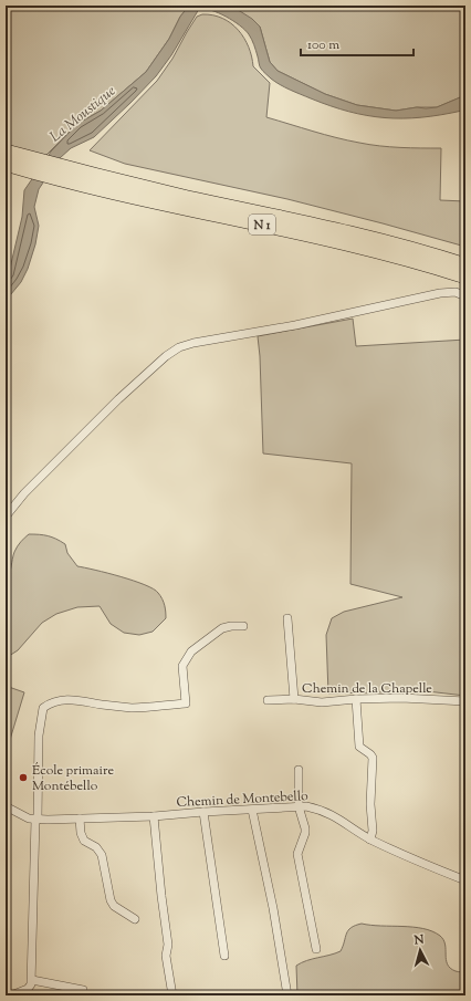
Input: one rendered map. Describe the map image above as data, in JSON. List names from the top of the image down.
{
  "streets": {
    "highway": ["N 1"],
    "street": ["Chemin de la Chapelle", "Chemin de Montebello"]
  },
  "water": ["La Moustique"],
  "places": ["École primaire Montébello"],
  "scale_bar": "100 m",
  "north": "top"
}
